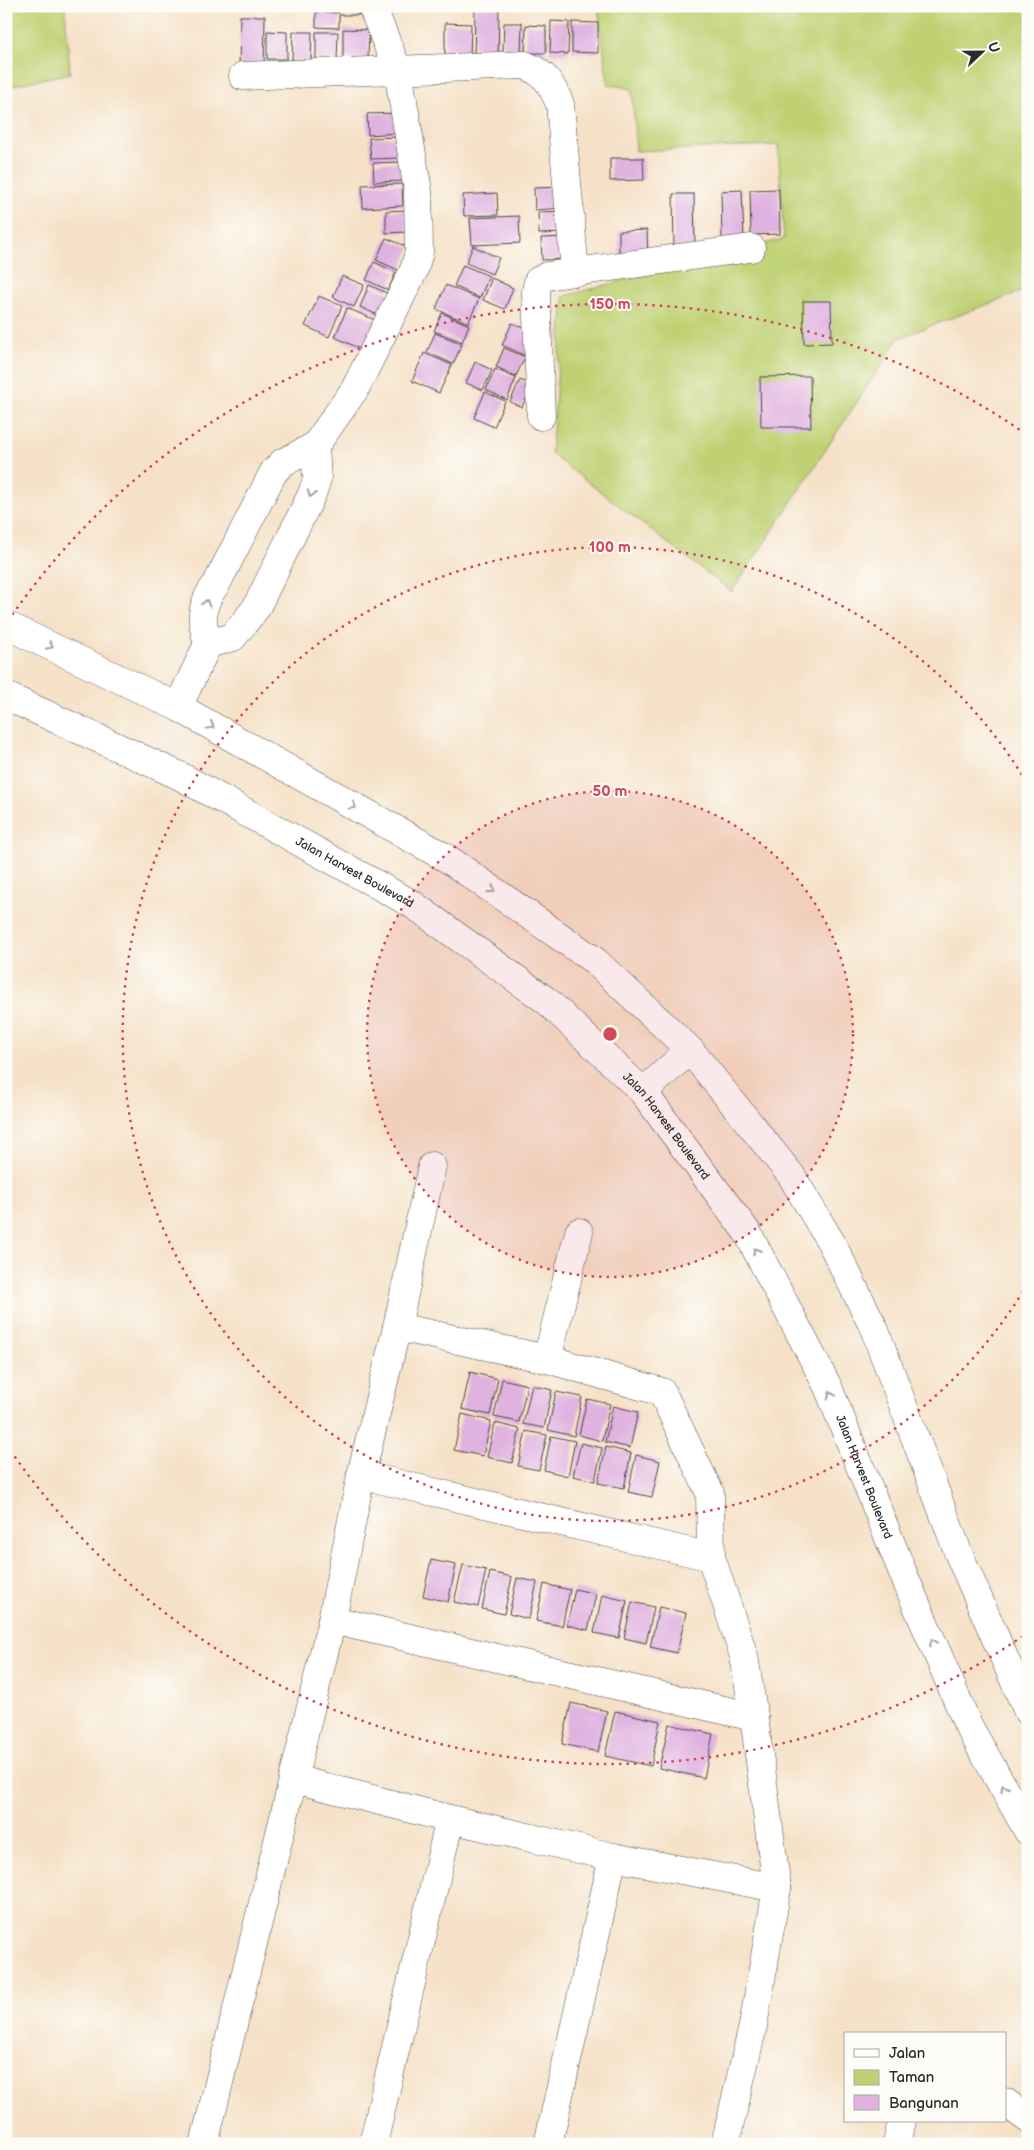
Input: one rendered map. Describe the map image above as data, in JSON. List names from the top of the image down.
{
  "streets": {
    "street": ["Jalan Harvest Boulevard"]
  },
  "legend": ["Jalan", "Taman", "Bangunan"],
  "north": "right",
  "rings": ["150 m", "100 m", "50 m"]
}
